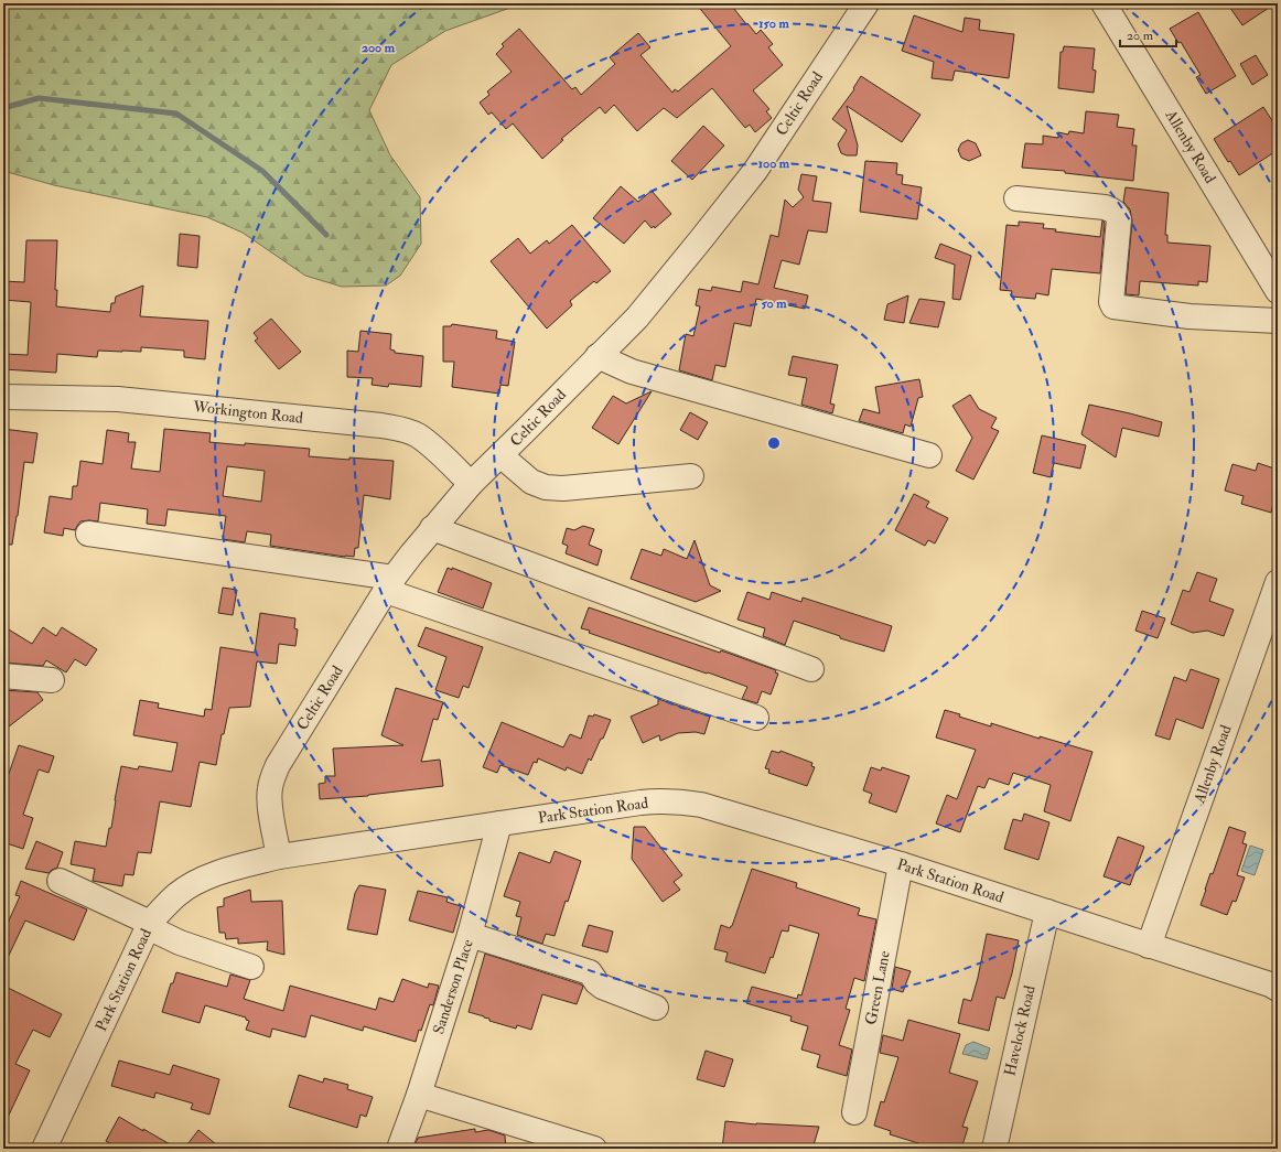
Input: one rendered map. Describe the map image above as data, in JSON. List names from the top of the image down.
{
  "streets": {
    "street": [
      "Celtic Road",
      "Allenby Road",
      "Workington Road",
      "Park Station Road",
      "Sanderson Place",
      "Green Lane",
      "Havelock Road"
    ]
  },
  "crossings": [
    ["Celtic Road", "Workington Road"],
    ["Celtic Road", "Park Station Road"],
    ["Allenby Road", "Park Station Road"],
    ["Park Station Road", "Sanderson Place"],
    ["Park Station Road", "Green Lane"],
    ["Park Station Road", "Havelock Road"]
  ],
  "scale_bar": "20 m",
  "rings": [
    "150 m",
    "200 m",
    "100 m",
    "50 m"
  ]
}
